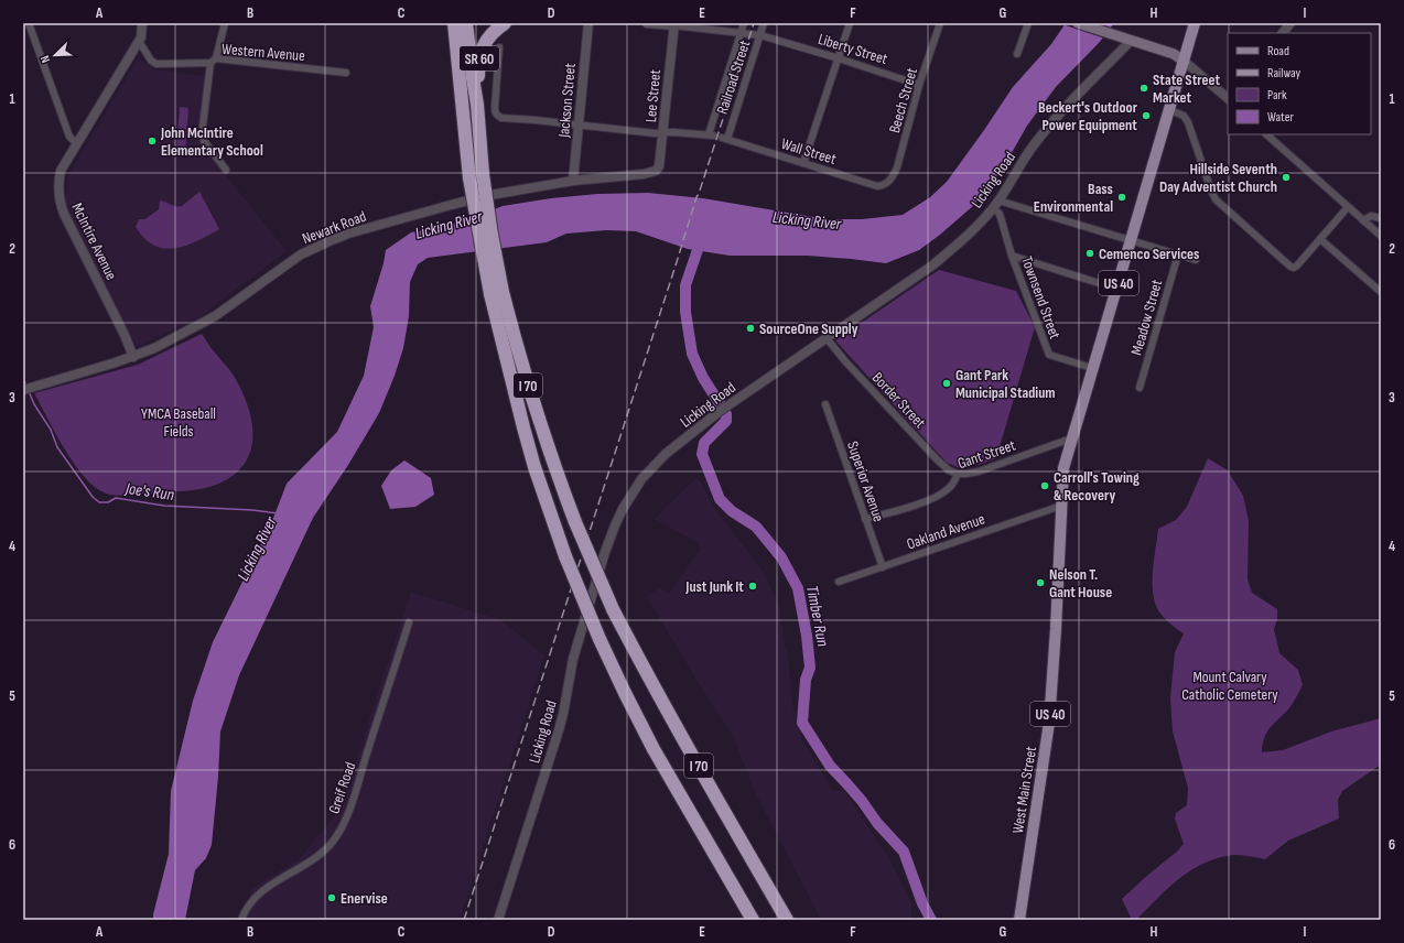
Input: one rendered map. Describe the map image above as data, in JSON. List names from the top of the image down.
{
  "streets": {
    "highway": ["SR 60", "I 70"],
    "main road": ["US 40", "West Main Street"],
    "street": [
      "Liberty Street",
      "Western Avenue",
      "Railroad Street",
      "Lee Street",
      "Jackson Street",
      "Beech Street",
      "Wall Street",
      "Licking Road",
      "Newark Road",
      "McIntire Avenue",
      "Townsend Street",
      "Meadow Street",
      "Border Street",
      "Gant Street",
      "Superior Avenue",
      "Oakland Avenue",
      "Greif Road"
    ]
  },
  "crossings": [
    ["Liberty Street", "Railroad Street"],
    ["Liberty Street", "Lee Street"],
    ["Liberty Street", "Beech Street"],
    ["Western Avenue", "McIntire Avenue"],
    ["SR 60", "I 70"],
    ["Railroad Street", "Lee Street"],
    ["Railroad Street", "Wall Street"],
    ["Lee Street", "Newark Road"],
    ["Jackson Street", "Newark Road"],
    ["Beech Street", "Wall Street"],
    ["Licking Road", "Townsend Street"],
    ["Licking Road", "Border Street"],
    ["Newark Road", "McIntire Avenue"],
    ["Townsend Street", "West Main Street"],
    ["Border Street", "Gant Street"],
    ["Gant Street", "Superior Avenue"],
    ["Gant Street", "West Main Street"],
    ["Superior Avenue", "Oakland Avenue"],
    ["Oakland Avenue", "West Main Street"]
  ],
  "water": ["Licking River", "Joe's Run", "Timber Run"],
  "parks": ["YMCA Baseball Fields", "Mount Calvary Catholic Cemetery"],
  "places": [
    "State Street Market",
    "Beckert's Outdoor Power Equipment",
    "John McIntire Elementary School",
    "Hillside Seventh Day Adventist Church",
    "Bass Environmental",
    "Cemenco Services",
    "SourceOne Supply",
    "Gant Park Municipal Stadium",
    "Carroll's Towing & Recovery",
    "Nelson T. Gant House",
    "Just Junk It",
    "Enervise"
  ],
  "legend": [
    "Road",
    "Railway",
    "Park",
    "Water"
  ],
  "north": "bottom left",
  "grid": {
    "columns": [
      "A",
      "B",
      "C",
      "D",
      "E",
      "F",
      "G",
      "H",
      "I"
    ],
    "rows": [
      "1",
      "2",
      "3",
      "4",
      "5",
      "6"
    ]
  }
}
